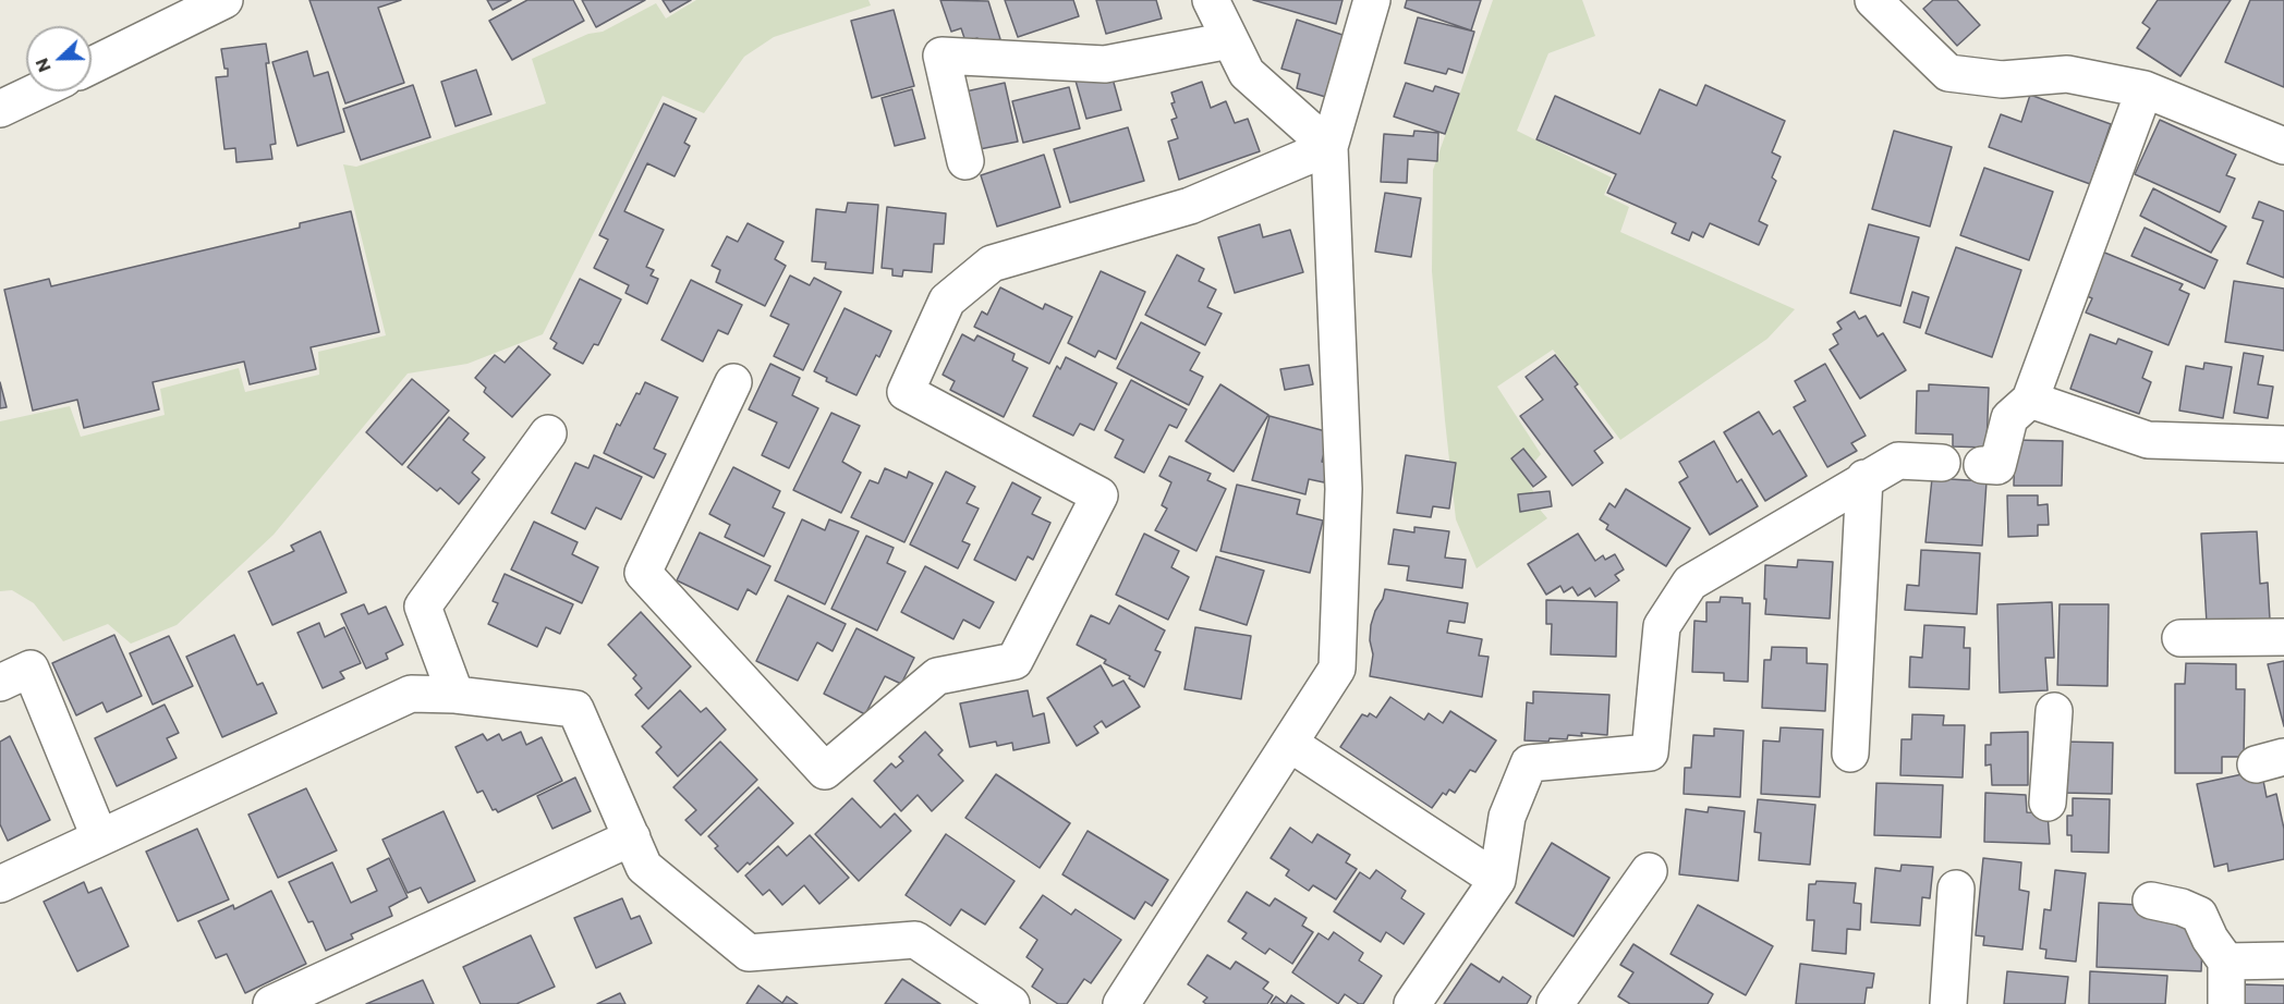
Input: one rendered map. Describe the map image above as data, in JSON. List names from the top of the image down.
{
  "north": "left"
}
